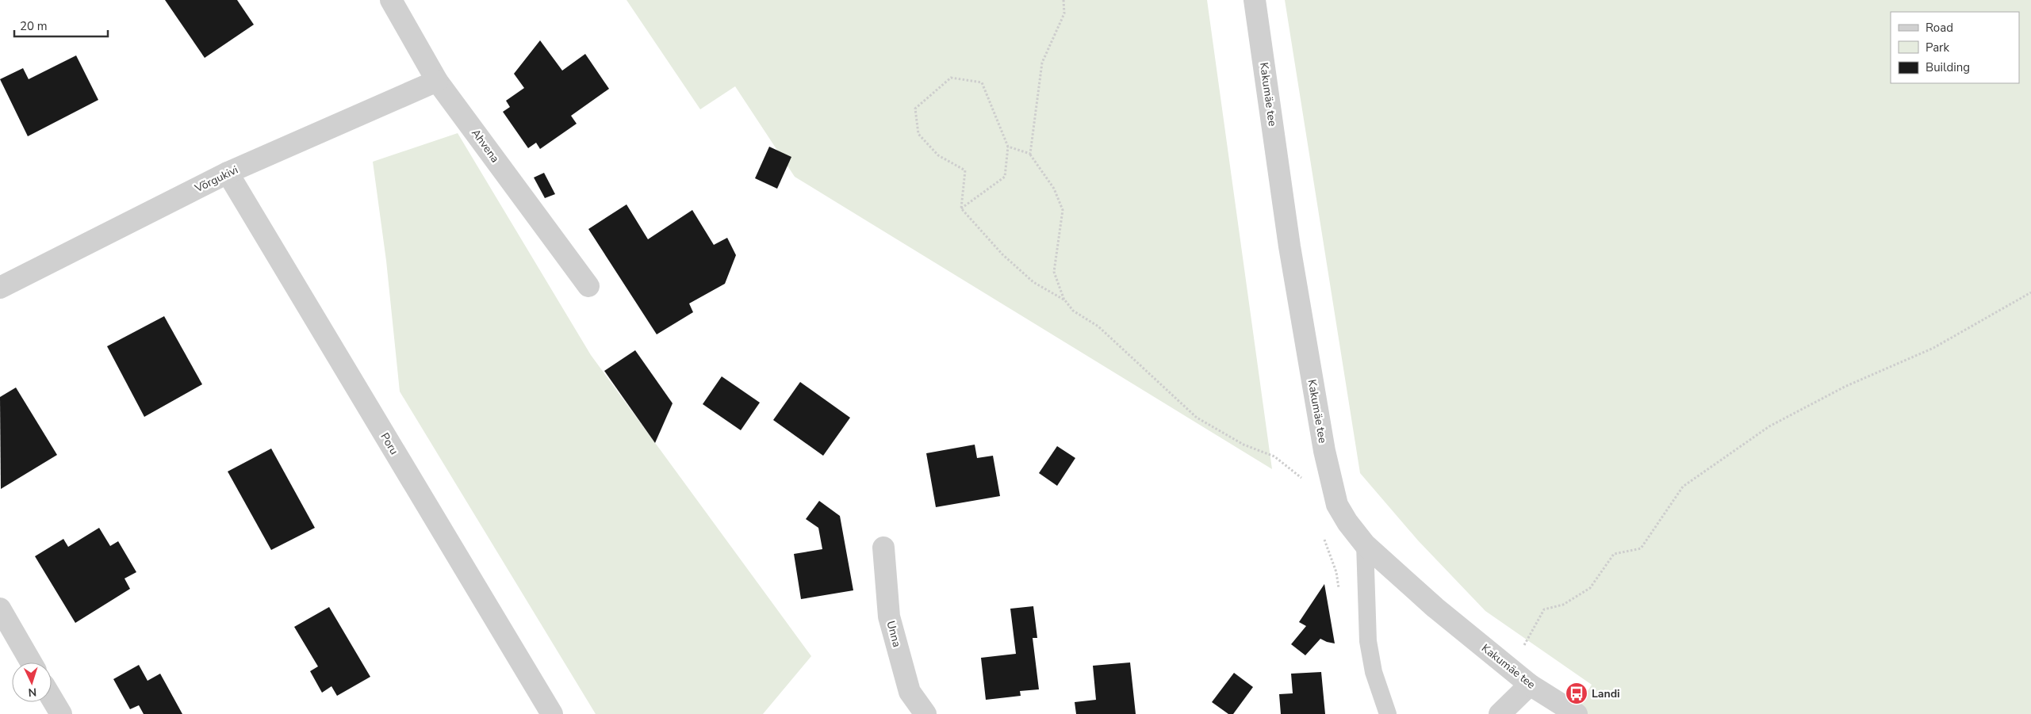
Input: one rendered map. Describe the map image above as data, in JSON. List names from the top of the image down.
{
  "streets": {
    "street": [
      "Kakumäe tee",
      "Ahvena",
      "Võrgukivi",
      "Poru",
      "Unna"
    ]
  },
  "crossings": [
    ["Ahvena", "Võrgukivi"],
    ["Võrgukivi", "Poru"]
  ],
  "places": {
    "bus stop": ["Landi"]
  },
  "legend": ["Road", "Park", "Building"],
  "scale_bar": "20 m",
  "north": "bottom"
}
